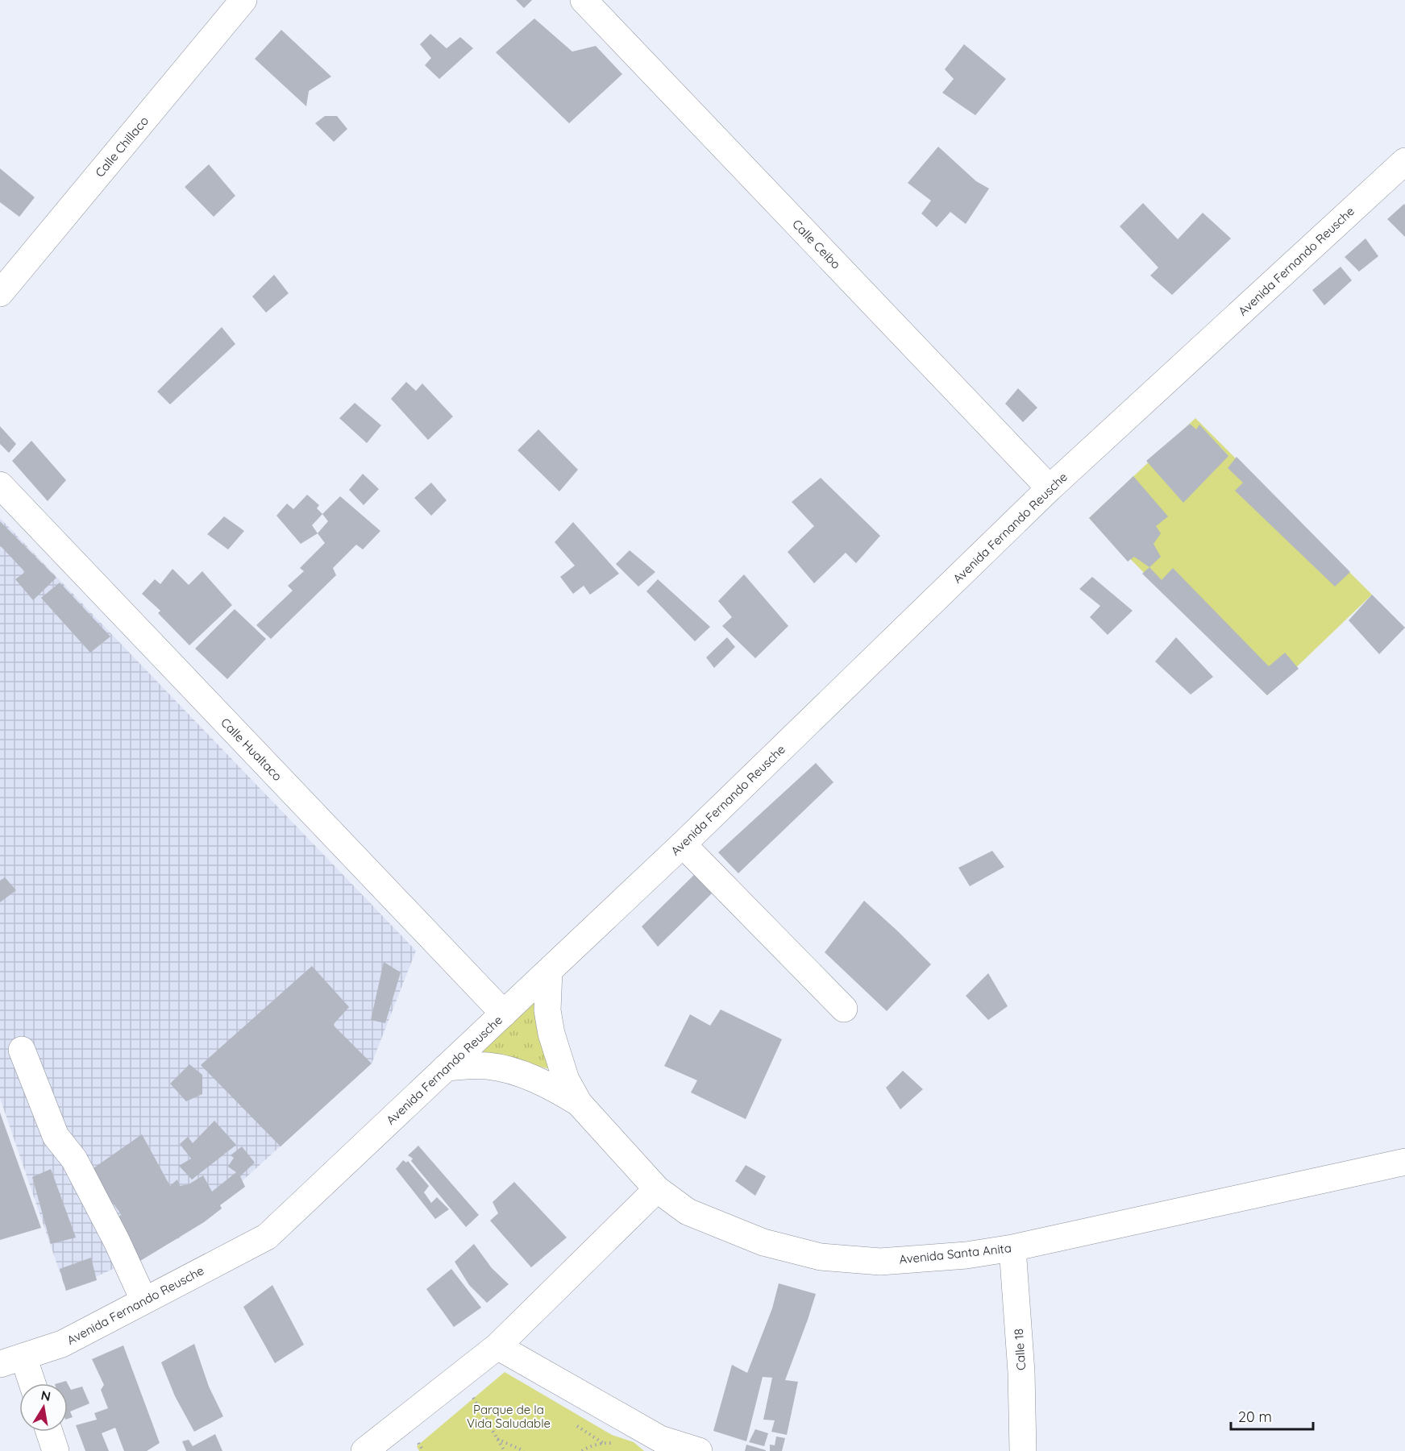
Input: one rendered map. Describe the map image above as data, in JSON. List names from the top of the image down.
{
  "streets": {
    "street": [
      "Calle Chillaco",
      "Calle Ceibo",
      "Avenida Fernando Reusche",
      "Calle Hualtaco",
      "Avenida Santa Anita",
      "Calle 18"
    ]
  },
  "crossings": [
    ["Calle Ceibo", "Avenida Fernando Reusche"],
    ["Avenida Fernando Reusche", "Calle Hualtaco"],
    ["Avenida Fernando Reusche", "Avenida Santa Anita"],
    ["Avenida Santa Anita", "Calle 18"]
  ],
  "parks": ["Parque de la Vida Saludable"],
  "scale_bar": "20 m",
  "north": "top"
}
